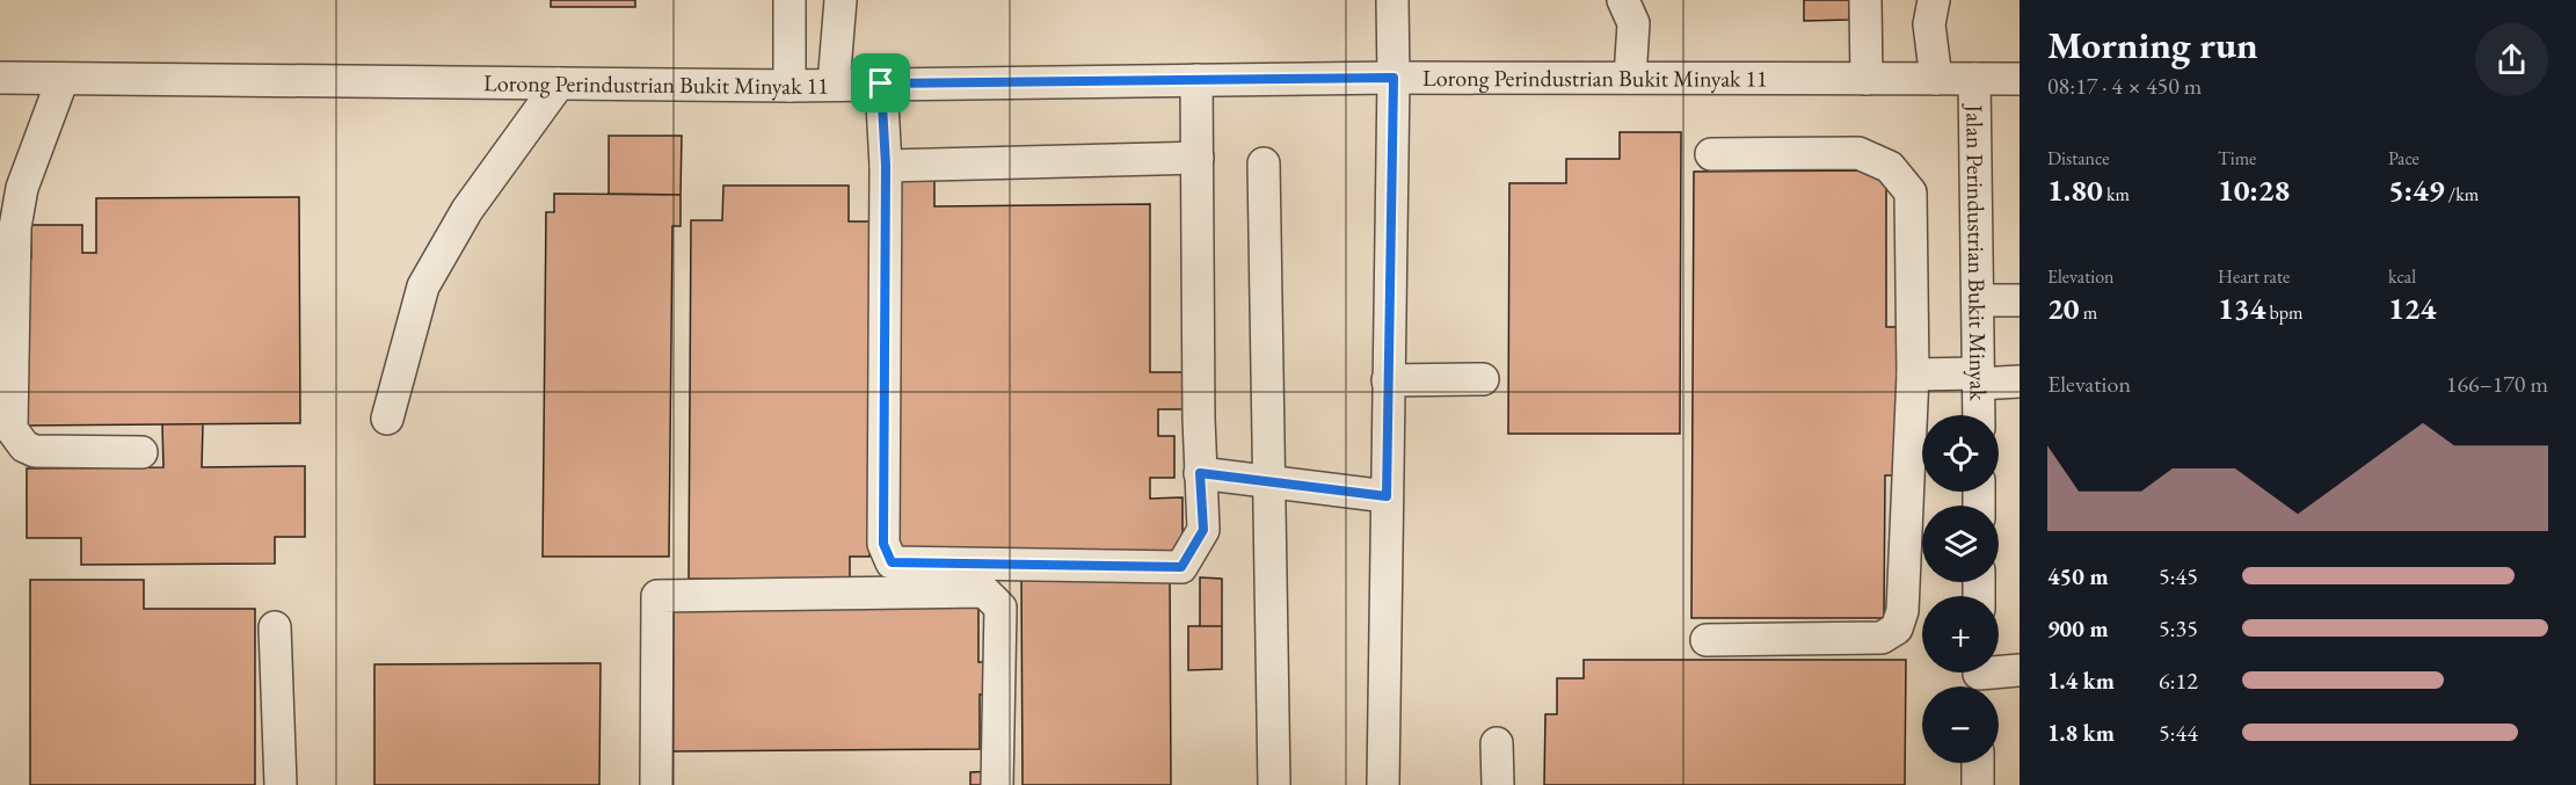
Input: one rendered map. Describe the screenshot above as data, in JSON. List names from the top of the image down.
{
  "streets": {
    "street": ["Lorong Perindustrian Bukit Minyak 11", "Jalan Perindustrian Bukit Minyak"]
  },
  "crossings": [
    ["Lorong Perindustrian Bukit Minyak 11", "Jalan Perindustrian Bukit Minyak"]
  ],
  "page": {
    "heading": ["Morning run", "08:17 · 4 × 450 m"],
    "stats": [
      ["Distance", "1.80 km"],
      ["Time", "10:28"],
      ["Pace", "5:49 /km"],
      ["Elevation", "20 m"],
      ["Heart rate", "134 bpm"],
      ["kcal", "124"]
    ],
    "chart": ["Elevation", "166–170 m"],
    "map_buttons": ["+", "−"],
    "list": [
      {
        "name": "450 m",
        "note": "5:45"
      },
      {
        "name": "900 m",
        "note": "5:35"
      },
      {
        "name": "1.4 km",
        "note": "6:12"
      },
      {
        "name": "1.8 km",
        "note": "5:44"
      }
    ]
  }
}
